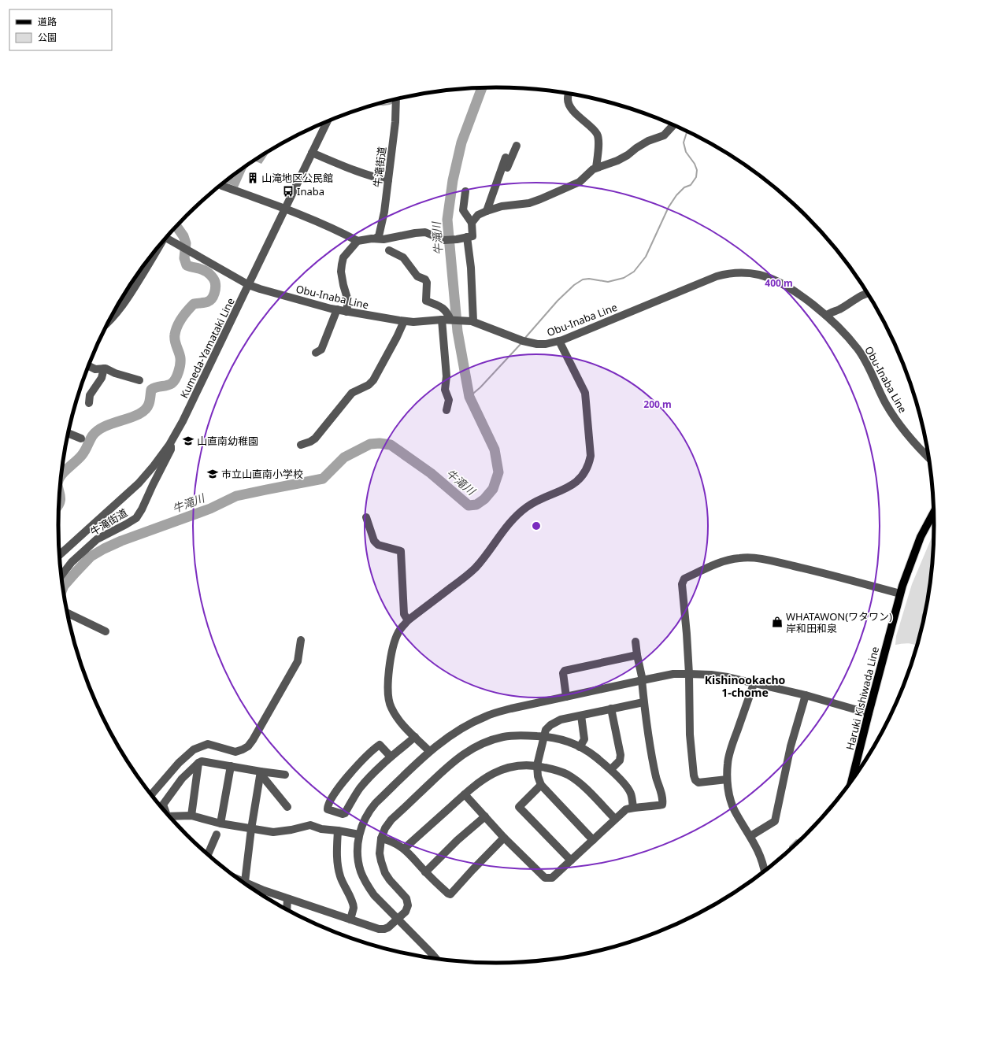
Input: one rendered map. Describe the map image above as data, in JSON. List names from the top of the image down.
{
  "streets": {
    "main road": ["Haruki Kishiwada Line"],
    "street": ["牛滝街道", "Obu-Inaba Line", "Kumeda-Yamataki Line"]
  },
  "crossings": [
    ["牛滝街道", "Kumeda-Yamataki Line"],
    ["Obu-Inaba Line", "Kumeda-Yamataki Line"]
  ],
  "districts": ["Kishinookacho 1-chome"],
  "water": ["牛滝川"],
  "places": {
    "building": ["山滝地区公民館"],
    "bus stop": ["Inaba"],
    "school or university": ["山直南幼稚園", "市立山直南小学校"],
    "shop": ["WHATAWON(ワタワン) 岸和田和泉"]
  },
  "legend": ["道路", "公園"],
  "rings": ["400 m", "200 m"]
}
